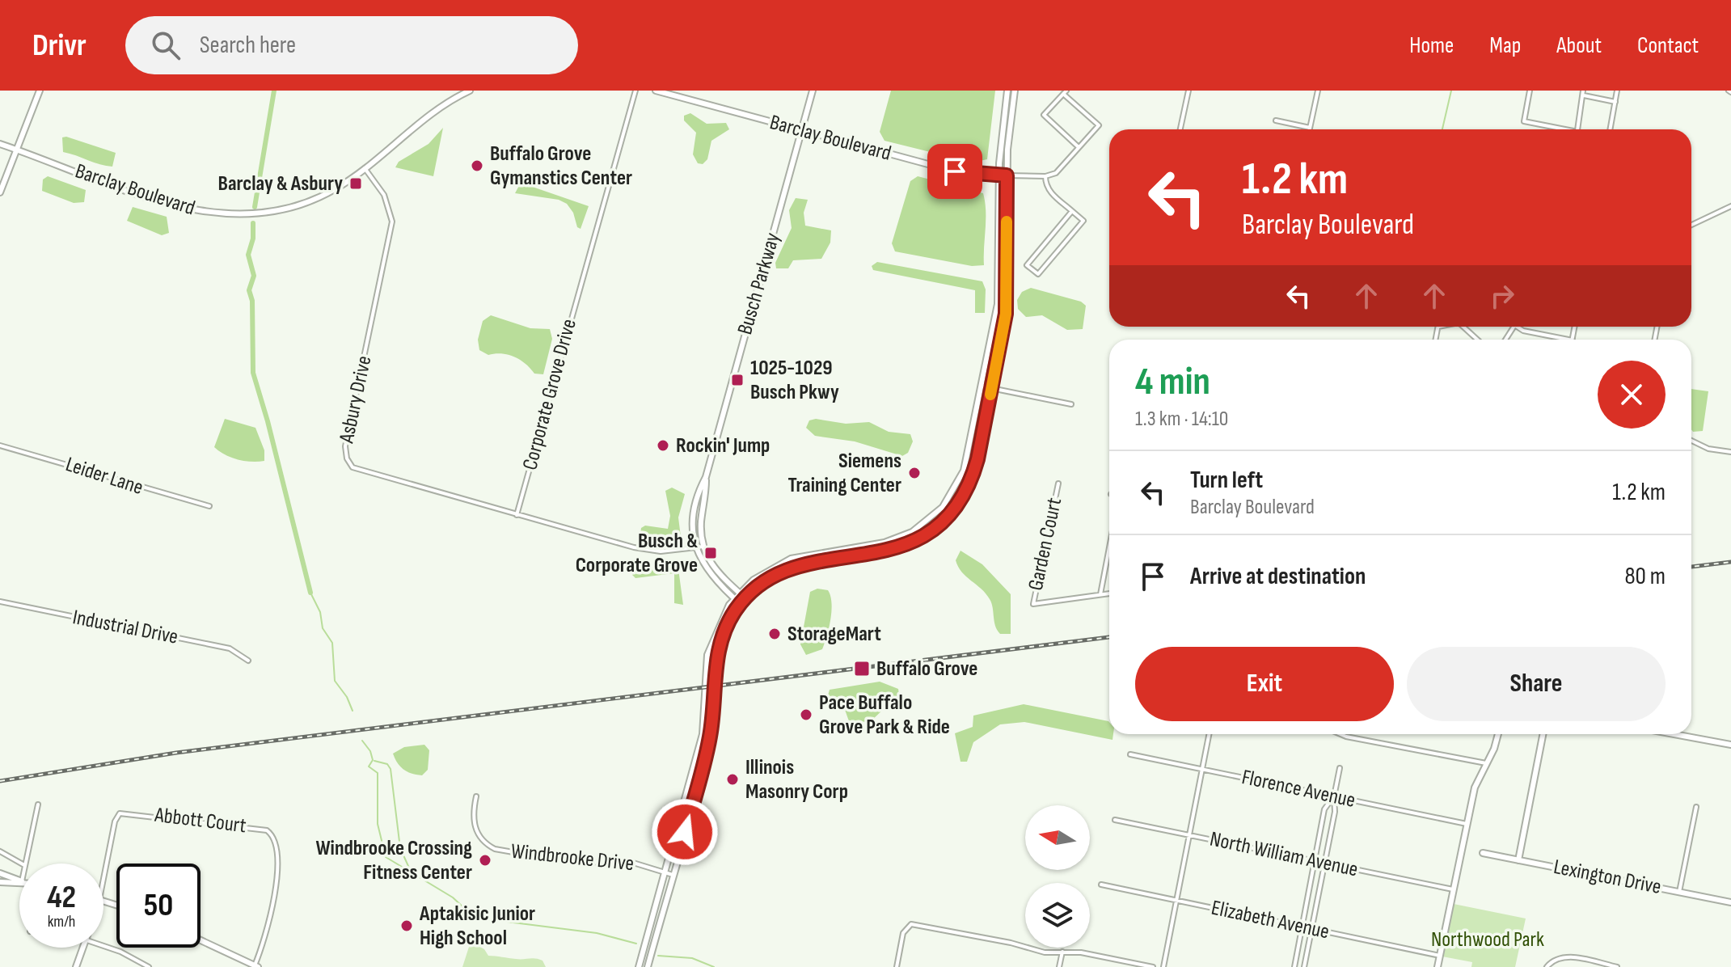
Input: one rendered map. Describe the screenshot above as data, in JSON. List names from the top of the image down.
{
  "streets": {
    "main road": ["Barclay Boulevard", "Busch Parkway", "Lexington Drive"],
    "street": [
      "Corporate Grove Drive",
      "Asbury Drive",
      "Leider Lane",
      "Garden Court",
      "Industrial Drive",
      "Florence Avenue",
      "Abbott Court",
      "North William Avenue",
      "Windbrooke Drive",
      "Elizabeth Avenue"
    ]
  },
  "crossings": [
    ["Barclay Boulevard", "Busch Parkway"],
    ["Barclay Boulevard", "Asbury Drive"],
    ["Corporate Grove Drive", "Asbury Drive"]
  ],
  "parks": ["Northwood Park"],
  "places": {
    "other": [
      "Buffalo Grove Gymanstics Center",
      "Rockin' Jump",
      "Siemens Training Center",
      "StorageMart",
      "Pace Buffalo Grove Park & Ride",
      "Illinois Masonry Corp",
      "Windbrooke Crossing Fitness Center",
      "Aptakisic Junior High School"
    ],
    "transit": [
      "Barclay & Asbury",
      "1025-1029 Busch Pkwy",
      "Busch & Corporate Grove",
      "Buffalo Grove"
    ]
  },
  "north": "left",
  "page": {
    "header": "Drivr",
    "search": "Search here",
    "nav": [
      "Home",
      "Map",
      "About",
      "Contact"
    ],
    "turn": ["1.2 km", "Barclay Boulevard"],
    "heading": ["4 min", "1.3 km · 14:10"],
    "list": [
      {
        "name": "Turn left",
        "note": "Barclay Boulevard",
        "value": "1.2 km"
      },
      {
        "name": "Arrive at destination",
        "value": "80 m"
      }
    ],
    "buttons": ["Exit", "Share"],
    "speed": "42 km/h",
    "limit": "50"
  }
}
